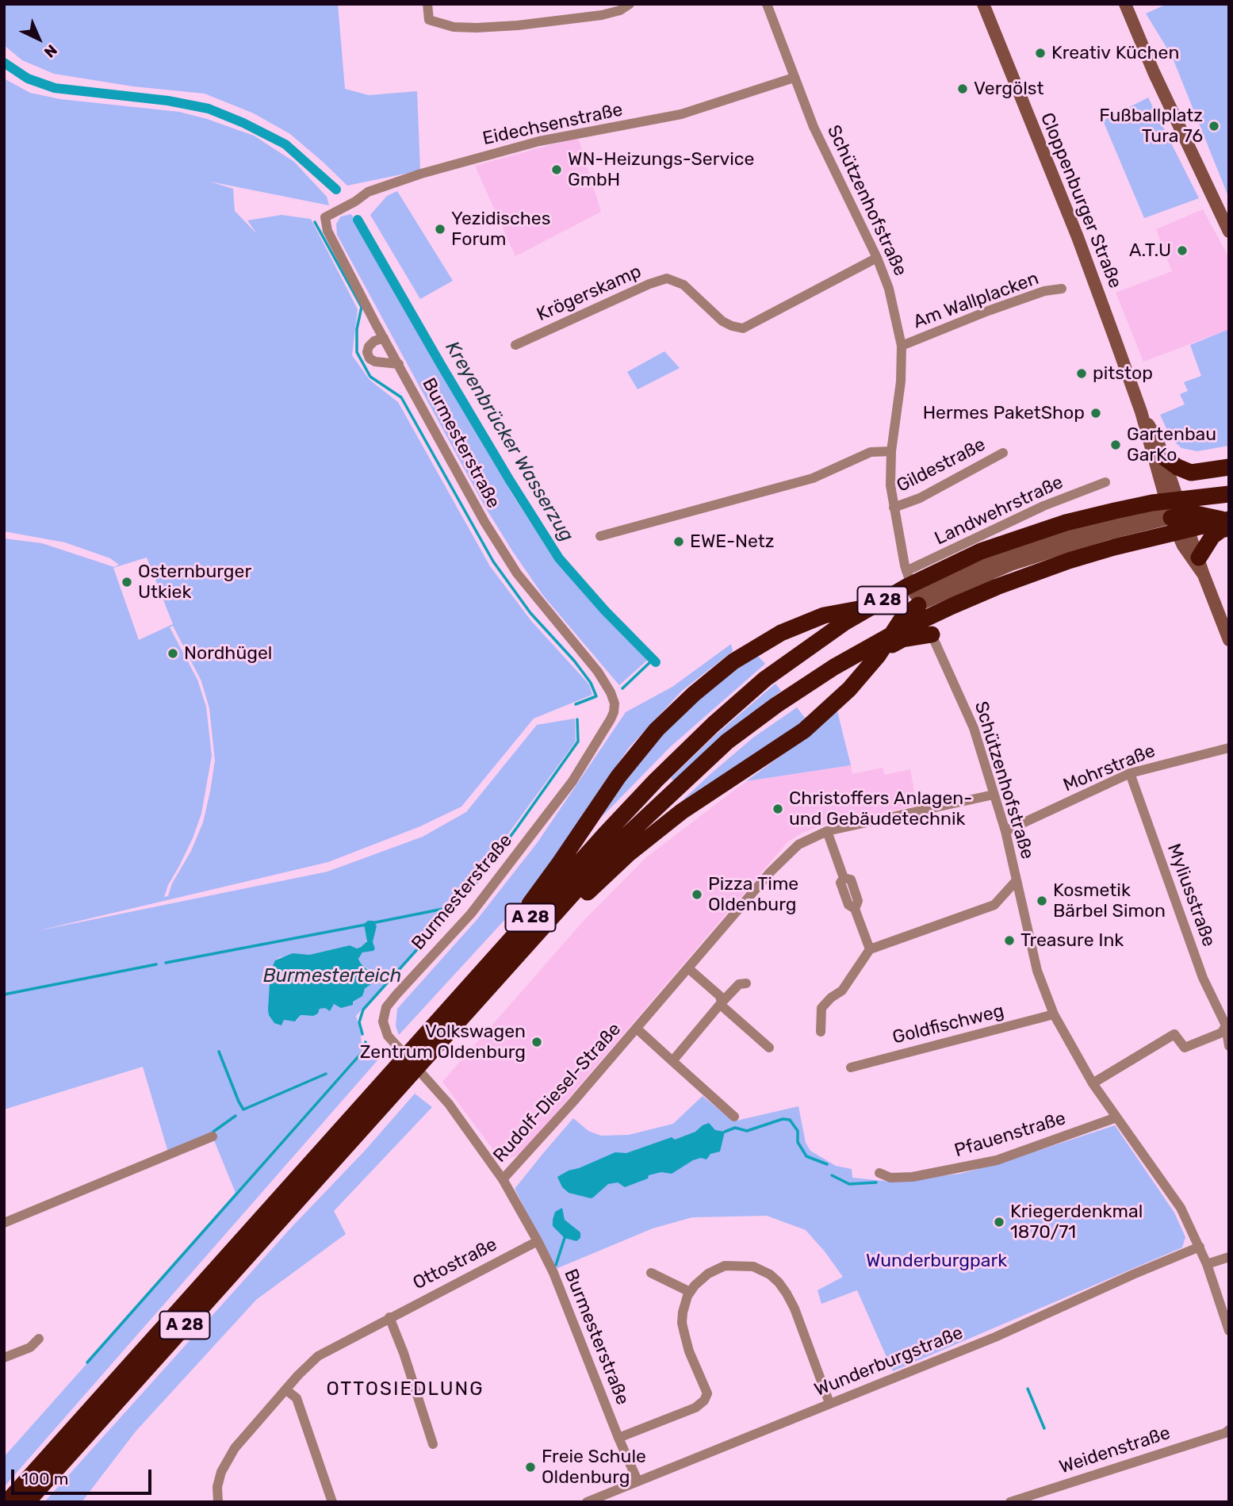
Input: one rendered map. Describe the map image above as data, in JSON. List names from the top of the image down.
{
  "streets": {
    "highway": ["A 28"],
    "main road": ["Cloppenburger Straße"],
    "street": [
      "Eidechsenstraße",
      "Schützenhofstraße",
      "Krögerskamp",
      "Am Wallplacken",
      "Burmesterstraße",
      "Gildestraße",
      "Landwehrstraße",
      "Mohrstraße",
      "Myliusstraße",
      "Goldfischweg",
      "Rudolf-Diesel-Straße",
      "Pfauenstraße",
      "Ottostraße",
      "Wunderburgstraße",
      "Weidenstraße"
    ]
  },
  "crossings": [
    ["Eidechsenstraße", "Schützenhofstraße"],
    ["Eidechsenstraße", "Burmesterstraße"],
    ["Schützenhofstraße", "Krögerskamp"],
    ["Schützenhofstraße", "Am Wallplacken"],
    ["Schützenhofstraße", "Gildestraße"],
    ["Schützenhofstraße", "Landwehrstraße"],
    ["Schützenhofstraße", "Mohrstraße"],
    ["Schützenhofstraße", "Goldfischweg"],
    ["Schützenhofstraße", "Rudolf-Diesel-Straße"],
    ["Schützenhofstraße", "Pfauenstraße"],
    ["Schützenhofstraße", "Wunderburgstraße"],
    ["Burmesterstraße", "Rudolf-Diesel-Straße"],
    ["Burmesterstraße", "Ottostraße"],
    ["Burmesterstraße", "Wunderburgstraße"],
    ["Mohrstraße", "Myliusstraße"]
  ],
  "districts": ["OTTOSIEDLUNG"],
  "water": ["Kreyenbrücker Wasserzug", "Burmesterteich"],
  "parks": ["Wunderburgpark"],
  "places": [
    "Kreativ Küchen",
    "Vergölst",
    "Fußballplatz Tura 76",
    "WN-Heizungs-Service GmbH",
    "Yezidisches Forum",
    "A.T.U",
    "pitstop",
    "Hermes PaketShop",
    "Gartenbau GarKo",
    "EWE-Netz",
    "Osternburger Utkiek",
    "Nordhügel",
    "Christoffers Anlagen- und Gebäudetechnik",
    "Pizza Time Oldenburg",
    "Kosmetik Bärbel Simon",
    "Treasure Ink",
    "Volkswagen Zentrum Oldenburg",
    "Kriegerdenkmal 1870/71",
    "Freie Schule Oldenburg"
  ],
  "scale_bar": "100 m",
  "north": "bottom right"
}
